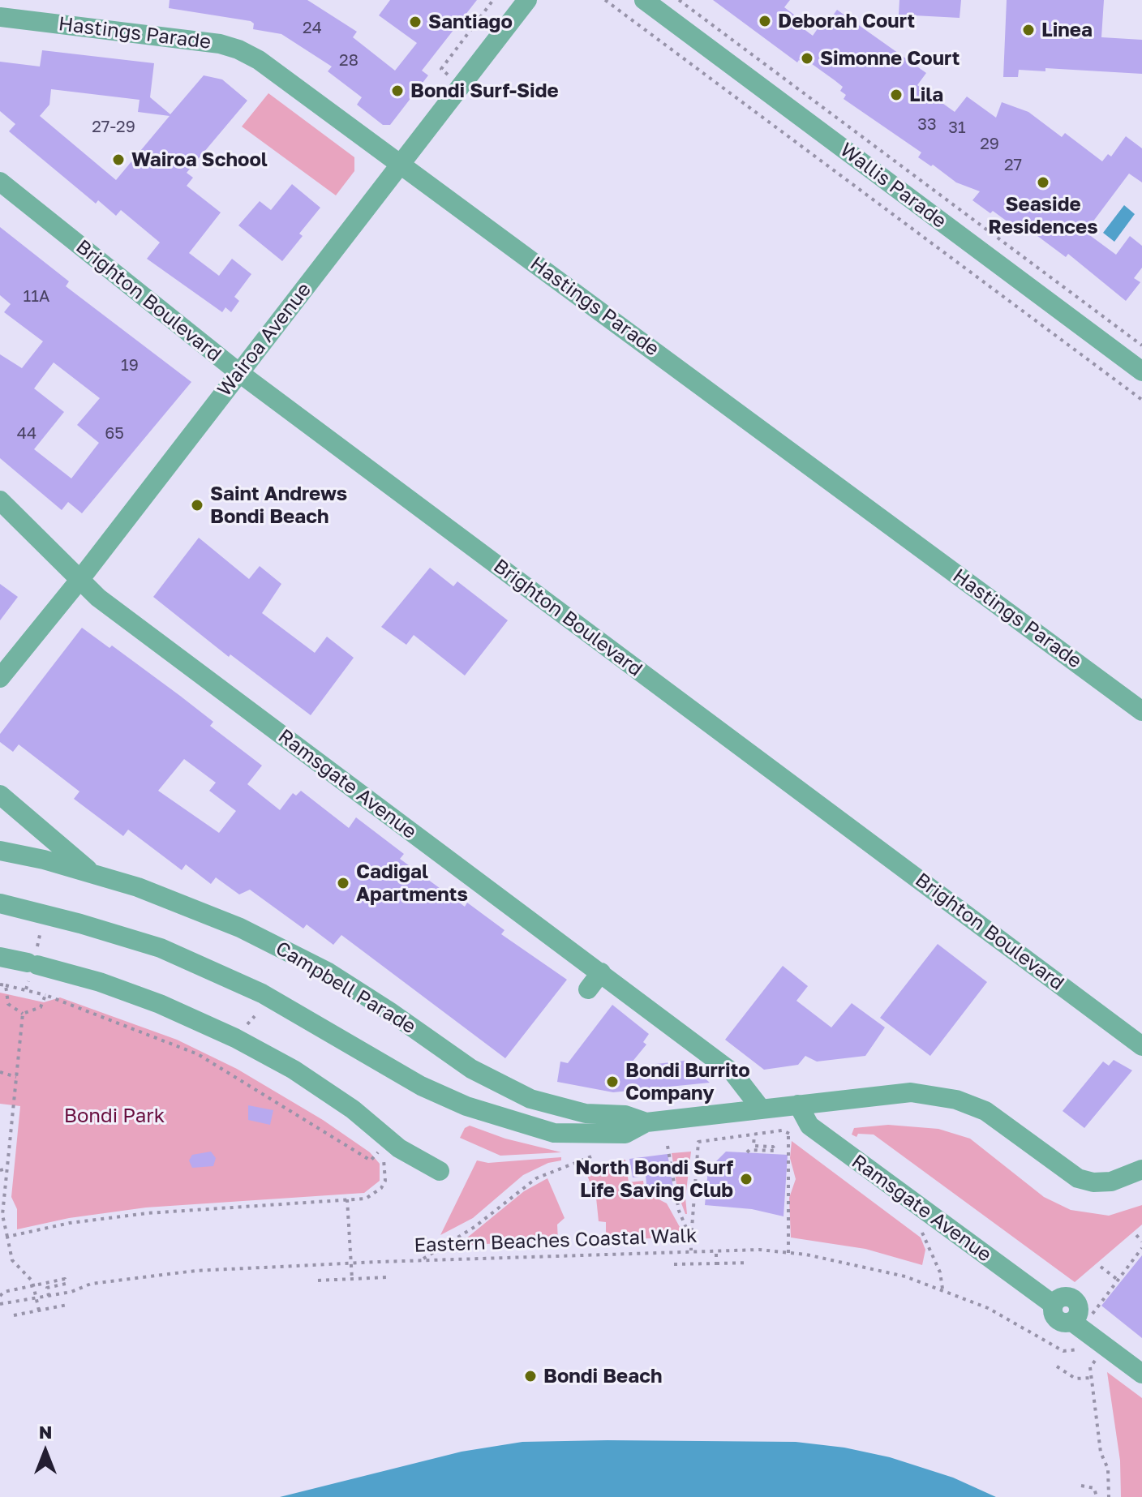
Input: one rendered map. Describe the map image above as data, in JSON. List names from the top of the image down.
{
  "streets": {
    "street": [
      "Hastings Parade",
      "Wallis Parade",
      "Brighton Boulevard",
      "Wairoa Avenue",
      "Ramsgate Avenue",
      "Campbell Parade"
    ],
    "path": ["Eastern Beaches Coastal Walk"]
  },
  "crossings": [
    ["Hastings Parade", "Wairoa Avenue"],
    ["Brighton Boulevard", "Wairoa Avenue"],
    ["Wairoa Avenue", "Ramsgate Avenue"],
    ["Ramsgate Avenue", "Campbell Parade"],
    ["Ramsgate Avenue", "Eastern Beaches Coastal Walk"]
  ],
  "parks": ["Bondi Park"],
  "places": [
    "Deborah Court",
    "Santiago",
    "Linea",
    "Simonne Court",
    "Bondi Surf-Side",
    "Lila",
    "Wairoa School",
    "Seaside Residences",
    "Saint Andrews Bondi Beach",
    "Cadigal Apartments",
    "Bondi Burrito Company",
    "North Bondi Surf Life Saving Club",
    "Bondi Beach"
  ],
  "house_numbers": [
    "24",
    "28",
    "33",
    "27-29",
    "31",
    "29",
    "27",
    "11A",
    "19",
    "44",
    "65"
  ],
  "north": "top"
}
